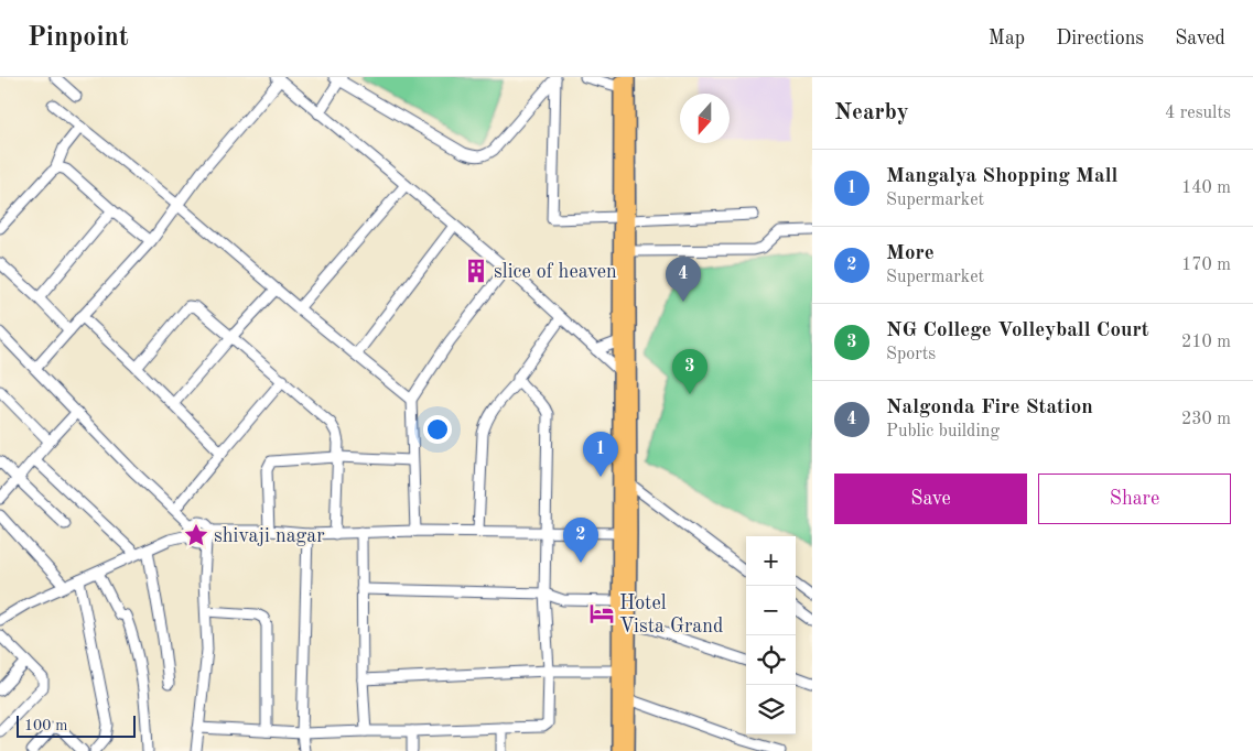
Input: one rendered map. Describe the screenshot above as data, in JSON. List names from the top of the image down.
{
  "places": {
    "building": ["slice of heaven"],
    "place": ["shivaji nagar"],
    "hotel": ["Hotel Vista Grand"]
  },
  "scale_bar": "100 m",
  "north": "bottom",
  "page": {
    "header": "Pinpoint",
    "nav": ["Map", "Directions", "Saved"],
    "heading": ["Nearby", "4 results"],
    "list": [
      {
        "mark": "1",
        "name": "Mangalya Shopping Mall",
        "note": "Supermarket",
        "value": "140 m"
      },
      {
        "mark": "2",
        "name": "More",
        "note": "Supermarket",
        "value": "170 m"
      },
      {
        "mark": "3",
        "name": "NG College Volleyball Court",
        "note": "Sports",
        "value": "210 m"
      },
      {
        "mark": "4",
        "name": "Nalgonda Fire Station",
        "note": "Public building",
        "value": "230 m"
      }
    ],
    "pins": [
      "4",
      "3",
      "1",
      "2"
    ],
    "buttons": ["Save", "Share"],
    "map_buttons": ["+", "−"],
    "scale": "100 m"
  }
}
